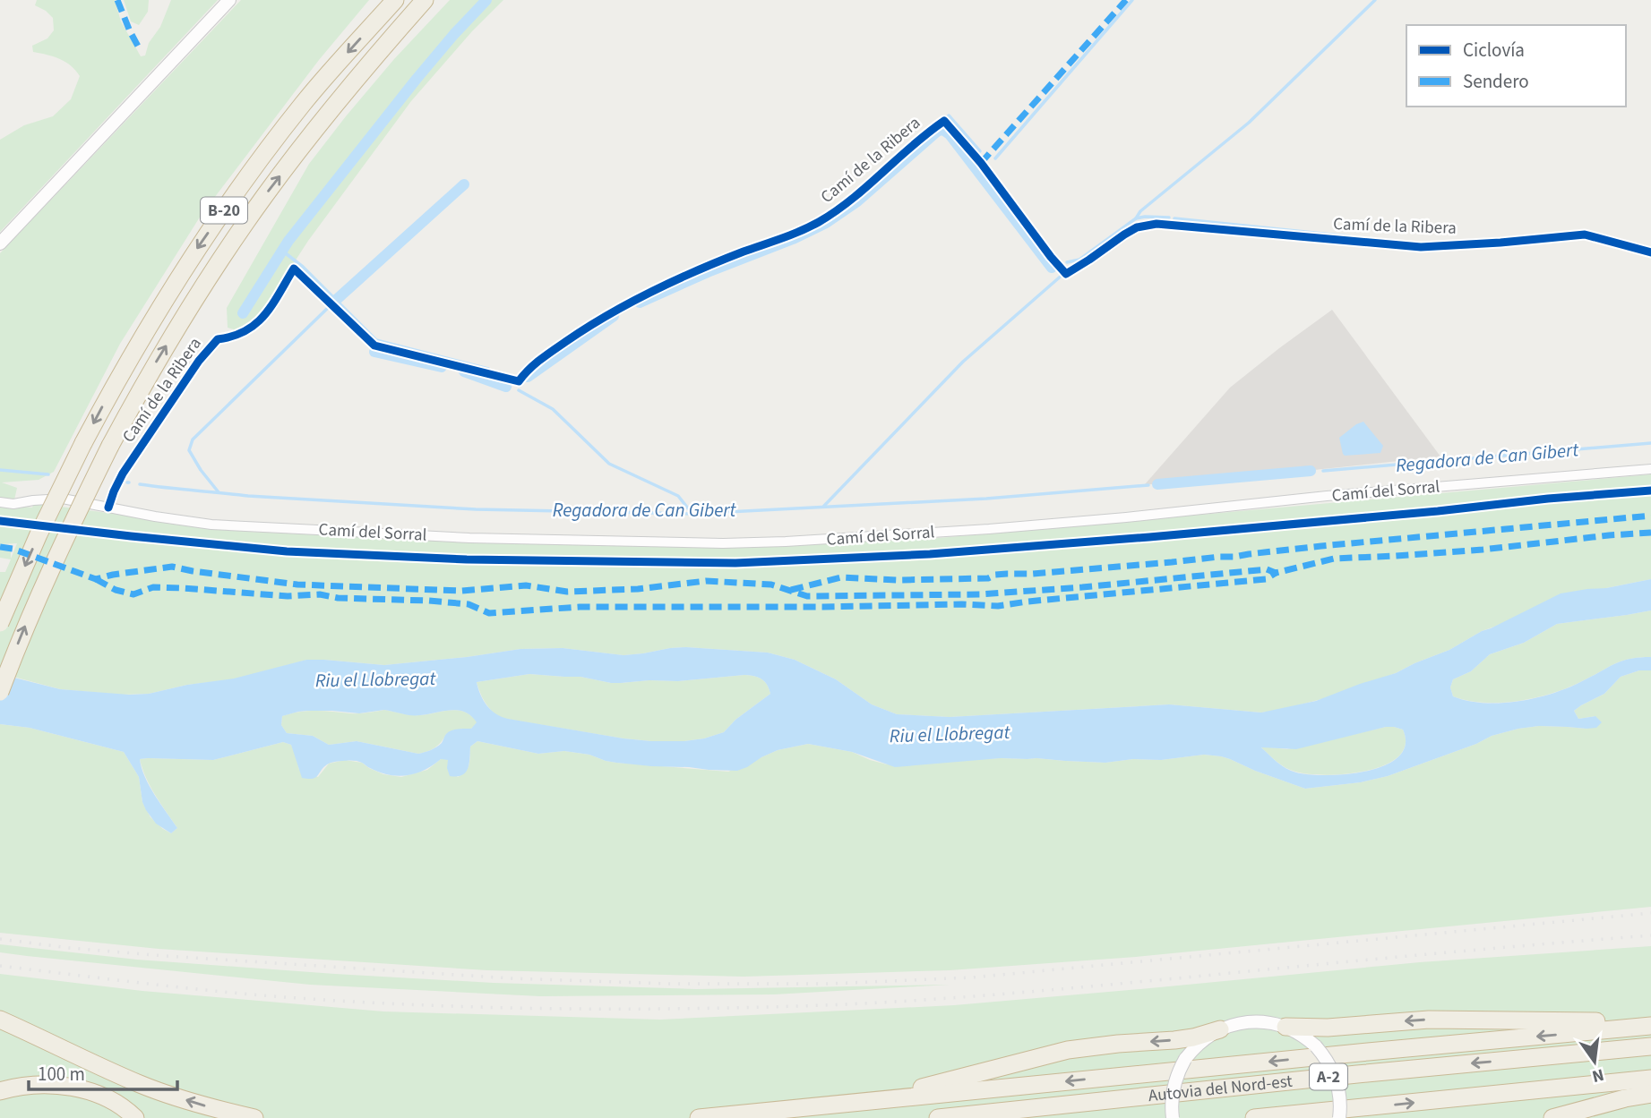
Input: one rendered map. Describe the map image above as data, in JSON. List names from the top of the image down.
{
  "streets": {
    "highway": ["B-20", "A-2", "Autovia del Nord-est"],
    "street": ["Camí de la Ribera", "Camí del Sorral"]
  },
  "crossings": [
    ["Camí de la Ribera", "Camí del Sorral"]
  ],
  "water": ["Regadora de Can Gibert", "Riu el Llobregat"],
  "legend": ["Ciclovía", "Sendero"],
  "scale_bar": "100 m",
  "north": "bottom"
}
